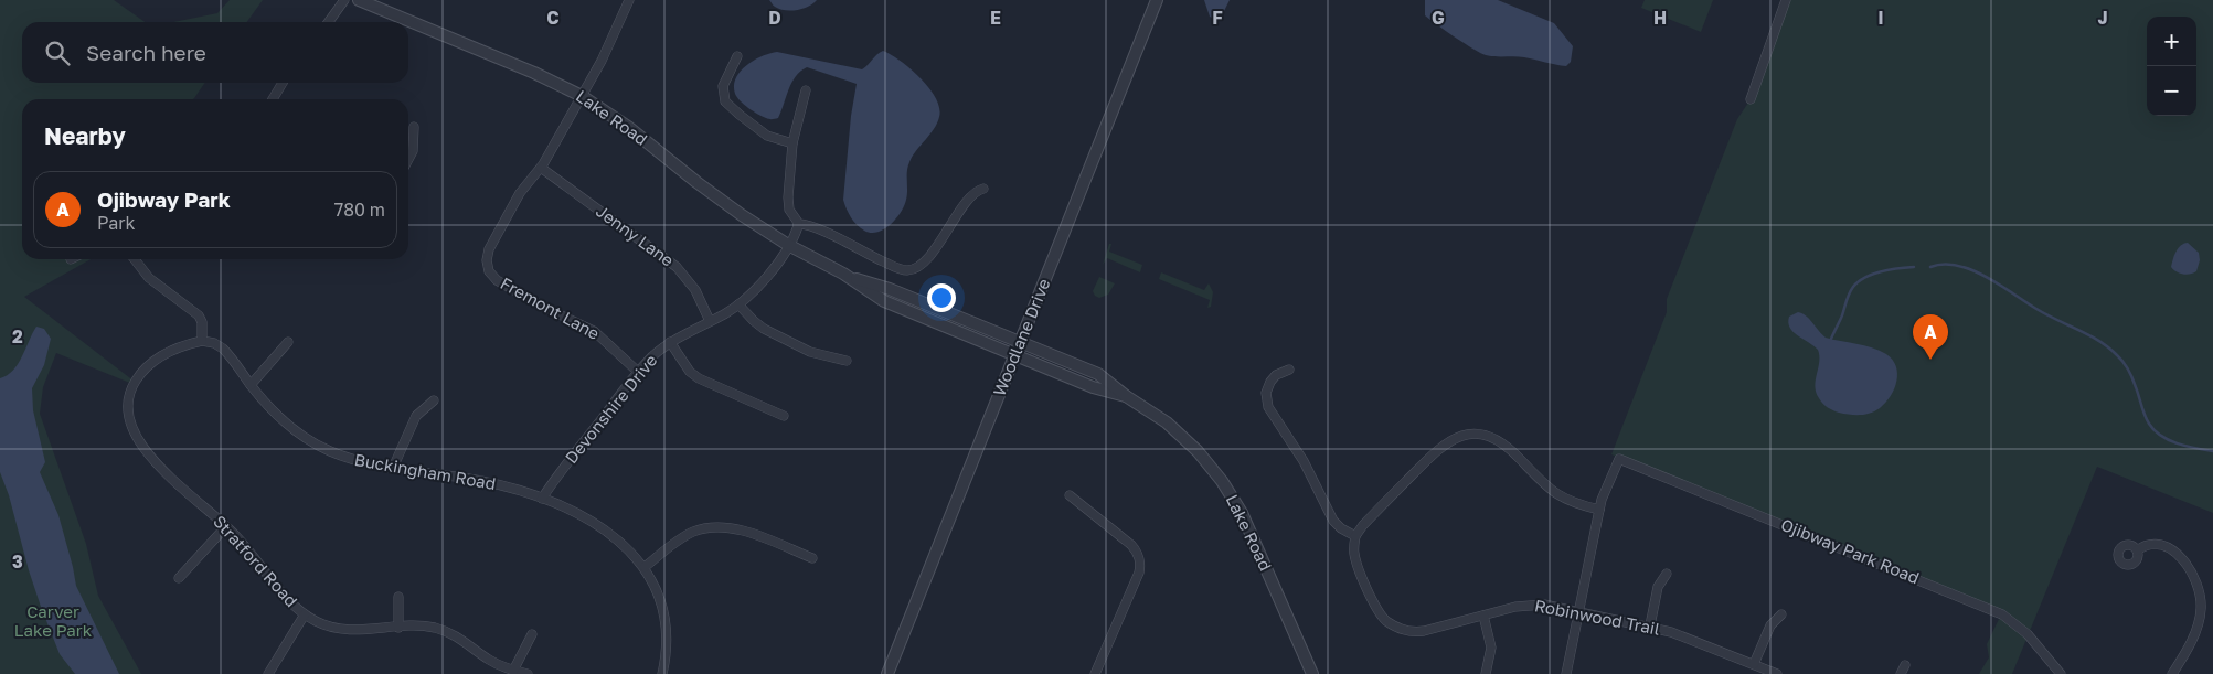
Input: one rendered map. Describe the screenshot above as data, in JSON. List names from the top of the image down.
{
  "streets": {
    "street": [
      "Lake Road",
      "Jenny Lane",
      "Fremont Lane",
      "Woodlane Drive",
      "Devonshire Drive",
      "Buckingham Road",
      "Ojibway Park Road",
      "Stratford Road",
      "Robinwood Trail"
    ]
  },
  "crossings": [
    ["Lake Road", "Fremont Lane"],
    ["Lake Road", "Woodlane Drive"],
    ["Lake Road", "Devonshire Drive"],
    ["Jenny Lane", "Fremont Lane"],
    ["Jenny Lane", "Devonshire Drive"],
    ["Fremont Lane", "Devonshire Drive"],
    ["Devonshire Drive", "Buckingham Road"],
    ["Buckingham Road", "Stratford Road"]
  ],
  "parks": ["Carver Lake Park"],
  "page": {
    "map_buttons": ["+", "−"],
    "search": "Search here",
    "heading": "Nearby",
    "list": [
      {
        "mark": "A",
        "name": "Ojibway Park",
        "note": "Park",
        "value": "780 m"
      }
    ],
    "pins": "A"
  },
  "grid": {
    "columns": [
      "C",
      "D",
      "E",
      "F",
      "G",
      "H",
      "I",
      "J"
    ],
    "rows": ["2", "3"]
  }
}
